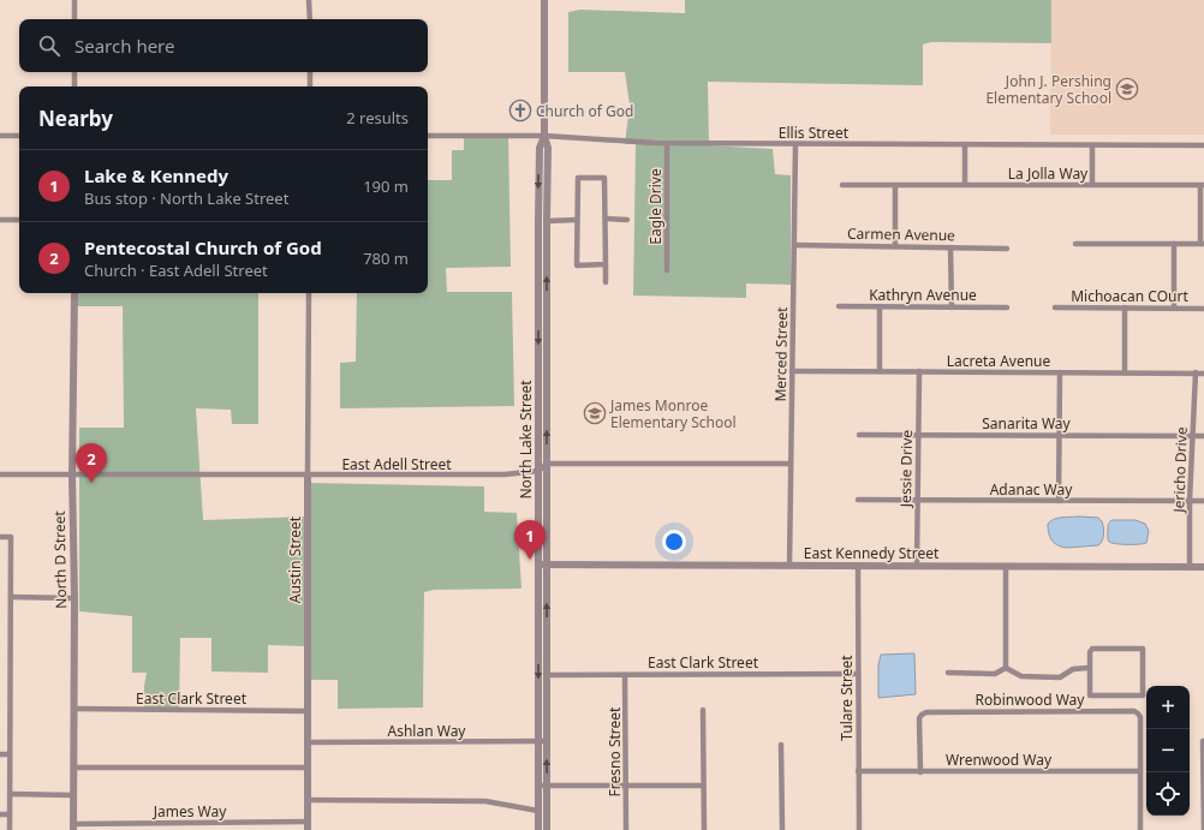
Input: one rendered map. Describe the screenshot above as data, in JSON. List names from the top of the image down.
{
  "streets": {
    "street": [
      "Ellis Street",
      "La Jolla Way",
      "Eagle Drive",
      "Carmen Avenue",
      "Kathryn Avenue",
      "Michoacan COurt",
      "Merced Street",
      "Lacreta Avenue",
      "Sanarita Way",
      "North Lake Street",
      "East Adell Street",
      "Jessie Drive",
      "Jericho Drive",
      "Adanac Way",
      "East Kennedy Street",
      "North D Street",
      "Austin Street",
      "East Clark Street",
      "Tulare Street",
      "Robinwood Way",
      "Ashlan Way",
      "Fresno Street",
      "Wrenwood Way",
      "James Way"
    ]
  },
  "crossings": [
    ["Ellis Street", "Eagle Drive"],
    ["Ellis Street", "Merced Street"],
    ["Ellis Street", "North Lake Street"],
    ["Carmen Avenue", "Merced Street"],
    ["Merced Street", "Lacreta Avenue"],
    ["Merced Street", "East Kennedy Street"],
    ["Lacreta Avenue", "Jessie Drive"],
    ["Lacreta Avenue", "Jericho Drive"],
    ["Sanarita Way", "Jessie Drive"],
    ["Sanarita Way", "Jericho Drive"],
    ["North Lake Street", "East Adell Street"],
    ["North Lake Street", "East Kennedy Street"],
    ["North Lake Street", "East Clark Street"],
    ["North Lake Street", "Ashlan Way"],
    ["East Adell Street", "North D Street"],
    ["East Adell Street", "Austin Street"],
    ["Jessie Drive", "Adanac Way"],
    ["Jessie Drive", "East Kennedy Street"],
    ["Jericho Drive", "Adanac Way"],
    ["Jericho Drive", "East Kennedy Street"],
    ["East Kennedy Street", "Tulare Street"],
    ["North D Street", "East Clark Street"],
    ["North D Street", "James Way"],
    ["Austin Street", "East Clark Street"],
    ["Austin Street", "Ashlan Way"],
    ["Austin Street", "James Way"],
    ["East Clark Street", "Tulare Street"],
    ["East Clark Street", "Fresno Street"],
    ["Tulare Street", "Wrenwood Way"],
    ["Robinwood Way", "Wrenwood Way"]
  ],
  "places": {
    "school or university": ["John J. Pershing Elementary School", "James Monroe Elementary School"],
    "church": ["Church of God"]
  },
  "page": {
    "search": "Search here",
    "heading": ["Nearby", "2 results"],
    "list": [
      {
        "mark": "1",
        "name": "Lake & Kennedy",
        "note": "Bus stop · North Lake Street",
        "value": "190 m"
      },
      {
        "mark": "2",
        "name": "Pentecostal Church of God",
        "note": "Church · East Adell Street",
        "value": "780 m"
      }
    ],
    "pins": ["2", "1"],
    "map_buttons": ["+", "−"]
  }
}
